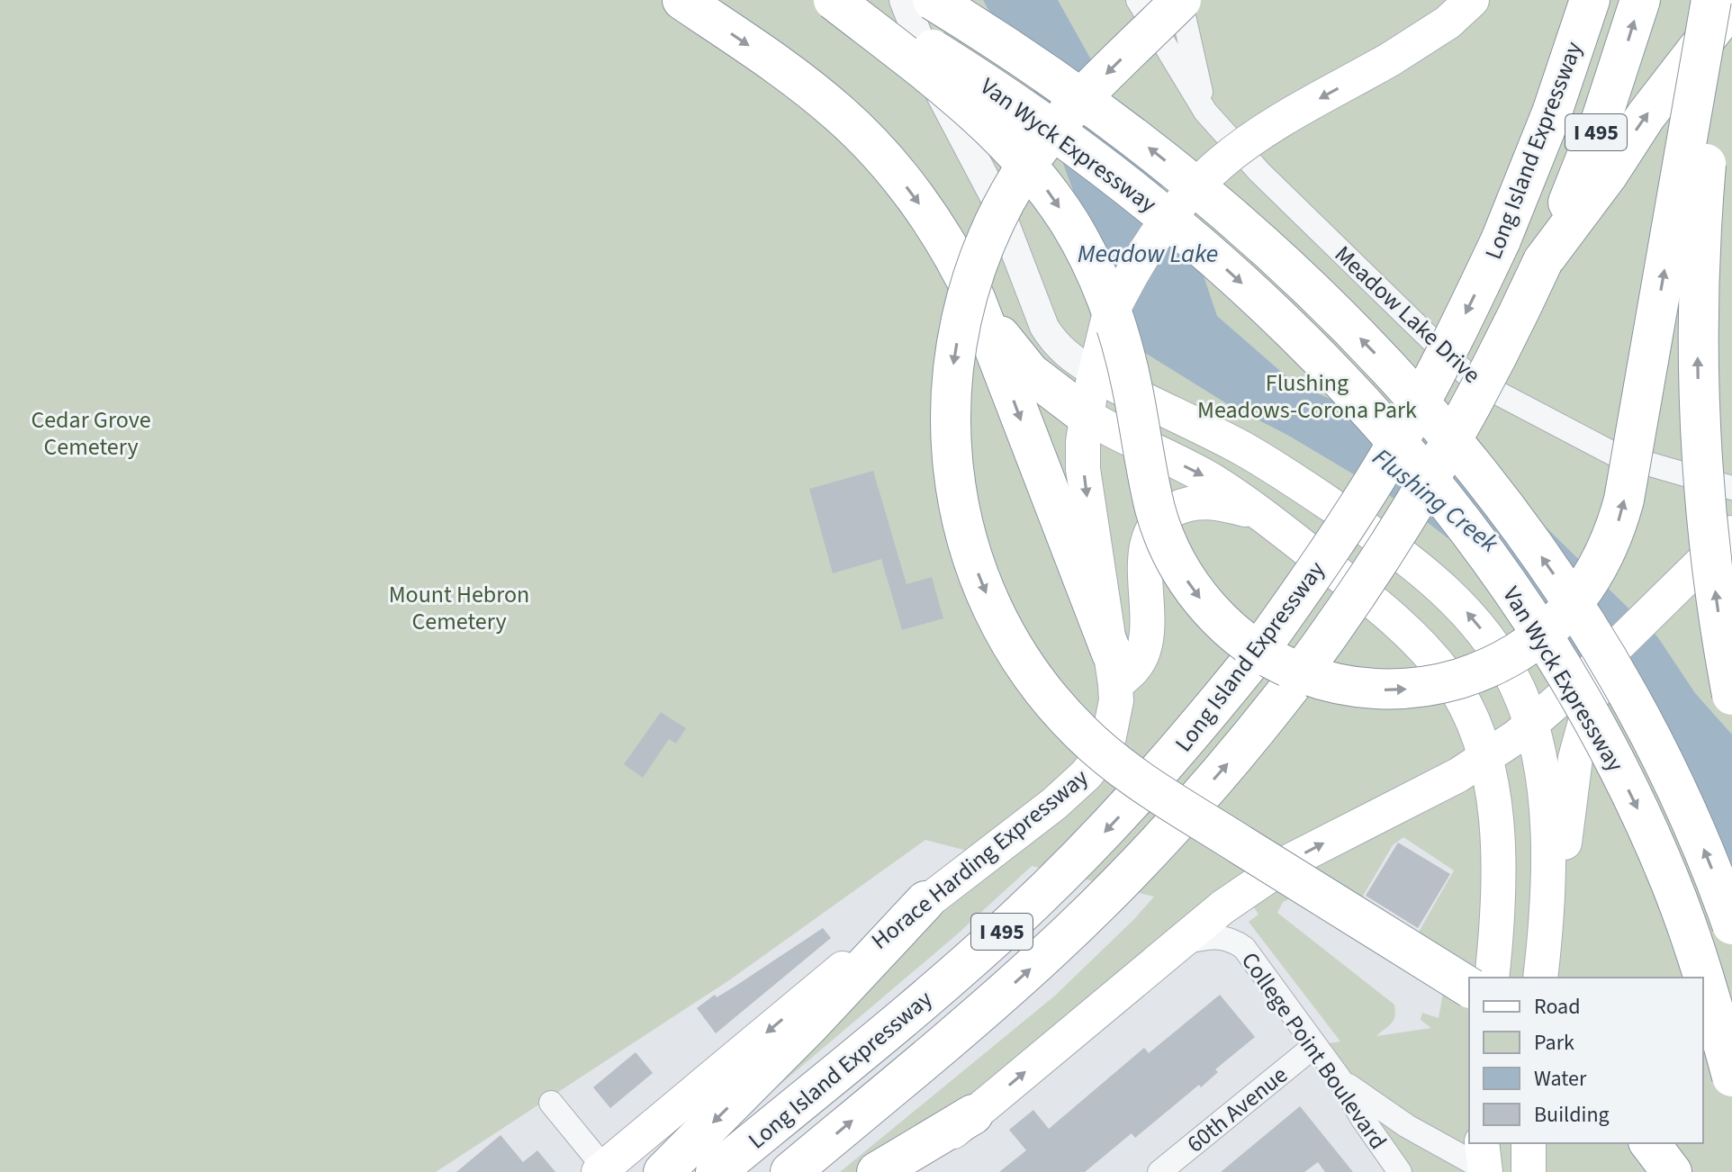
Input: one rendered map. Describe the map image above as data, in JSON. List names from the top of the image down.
{
  "streets": {
    "highway": ["I 495", "Van Wyck Expressway", "Long Island Expressway"],
    "main road": ["Horace Harding Expressway"],
    "street": ["Meadow Lake Drive", "College Point Boulevard", "60th Avenue"]
  },
  "crossings": [
    ["College Point Boulevard", "60th Avenue"]
  ],
  "one_way": ["Horace Harding Expressway"],
  "water": ["Meadow Lake", "Flushing Creek"],
  "parks": ["Flushing Meadows-Corona Park", "Cedar Grove Cemetery", "Mount Hebron Cemetery"],
  "legend": [
    "Road",
    "Park",
    "Water",
    "Building"
  ]
}
